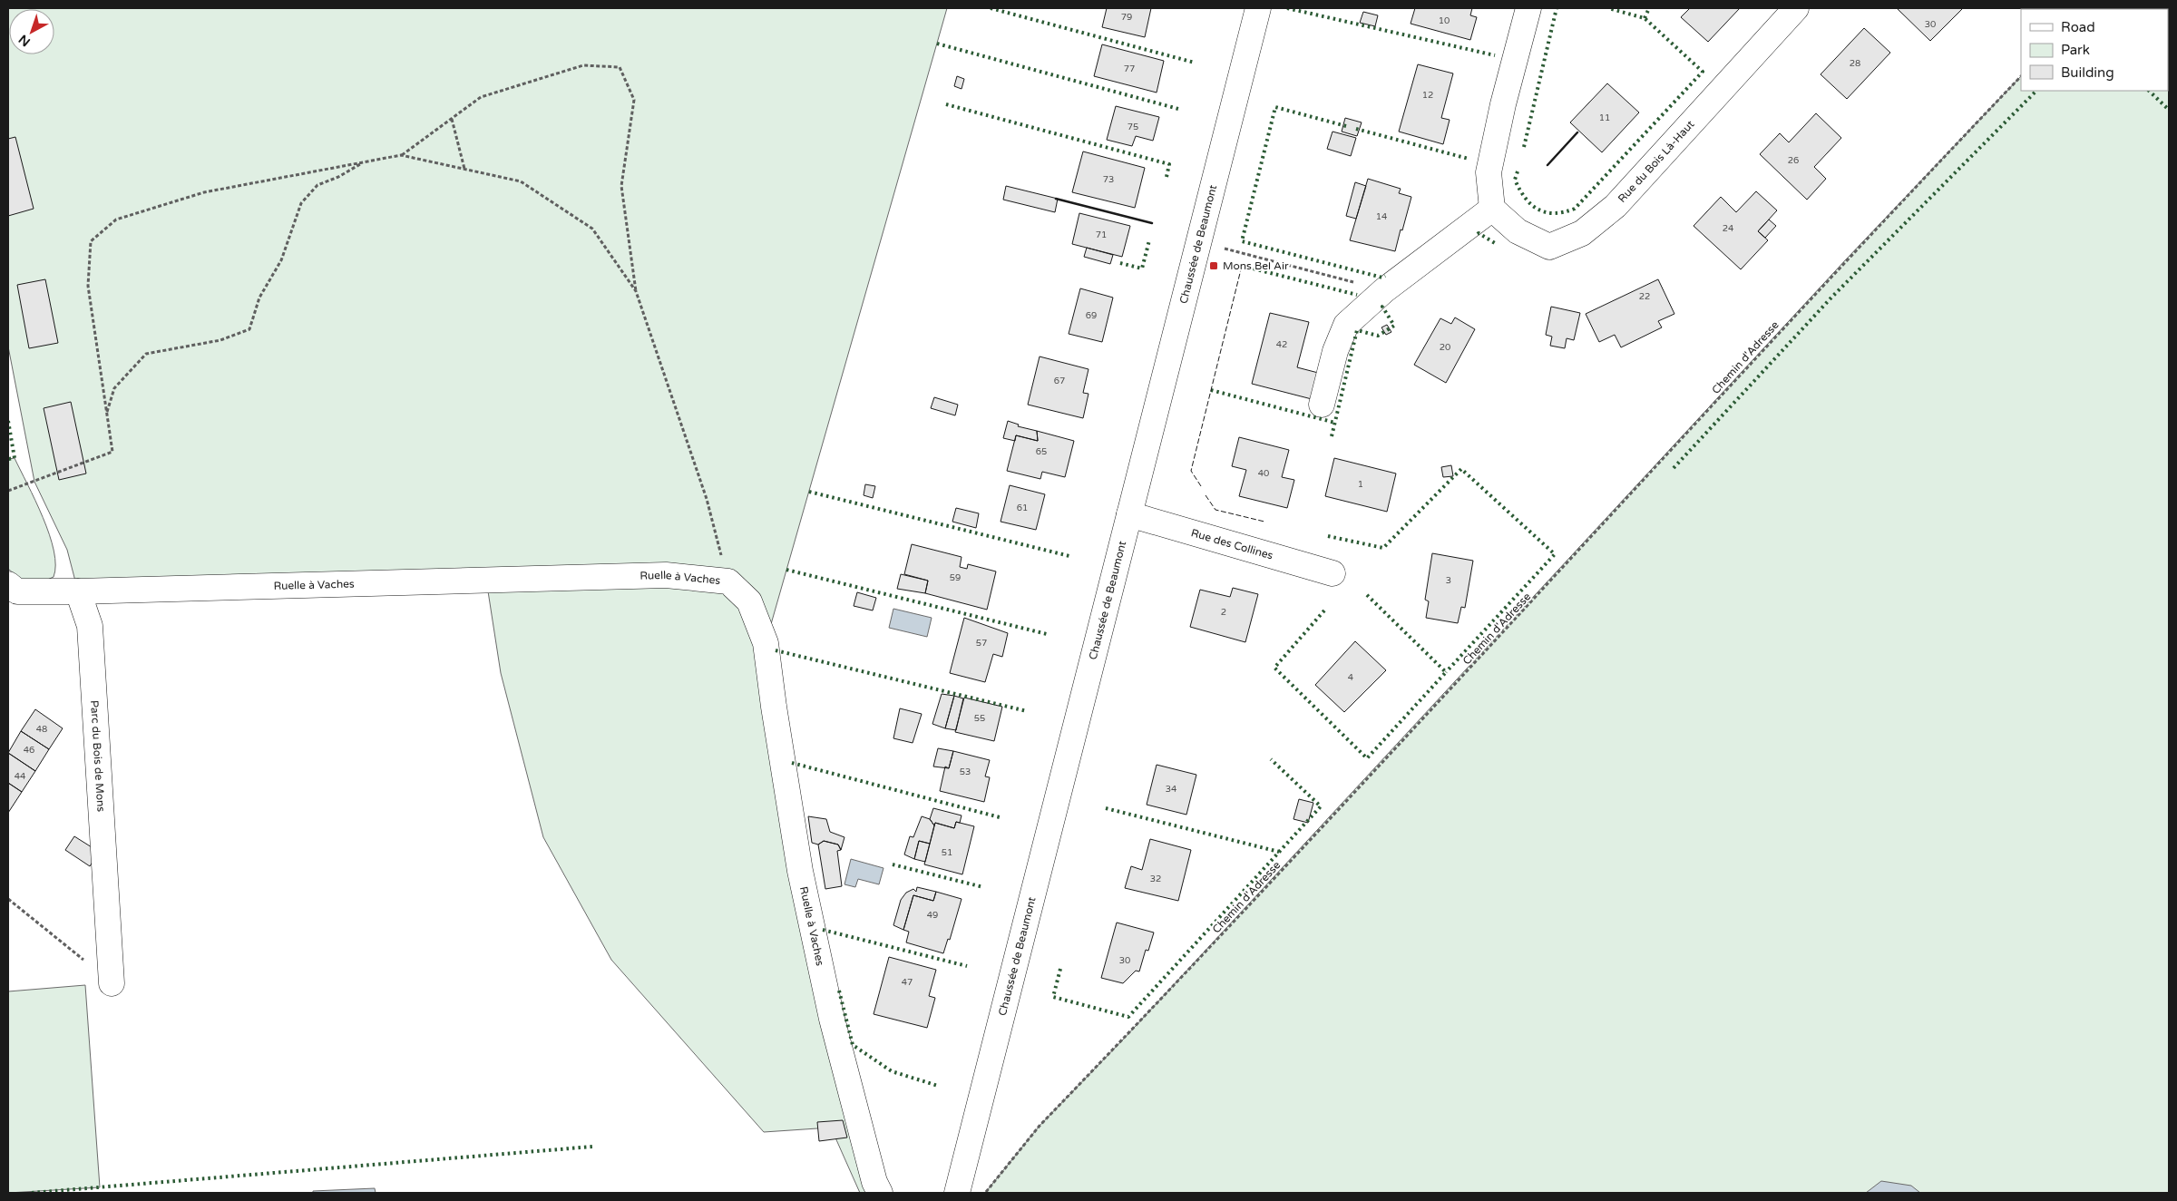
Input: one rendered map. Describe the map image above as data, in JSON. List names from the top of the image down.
{
  "streets": {
    "street": [
      "Rue du Bois Là-Haut",
      "Chaussée de Beaumont",
      "Rue des Collines",
      "Ruelle à Vaches",
      "Parc du Bois de Mons"
    ],
    "path": ["Chemin d'Adresse"]
  },
  "crossings": [
    ["Chaussée de Beaumont", "Rue des Collines"],
    ["Ruelle à Vaches", "Parc du Bois de Mons"]
  ],
  "places": {
    "transit": ["Mons Bel Air"]
  },
  "house_numbers": [
    "79",
    "10",
    "30",
    "28",
    "77",
    "12",
    "11",
    "75",
    "26",
    "73",
    "14",
    "24",
    "71",
    "22",
    "69",
    "42",
    "20",
    "67",
    "65",
    "40",
    "1",
    "61",
    "59",
    "3",
    "2",
    "57",
    "4",
    "55",
    "48",
    "46",
    "53",
    "44",
    "34",
    "51",
    "32",
    "49",
    "30",
    "47"
  ],
  "legend": ["Road", "Park", "Building"],
  "north": "bottom left"
}
